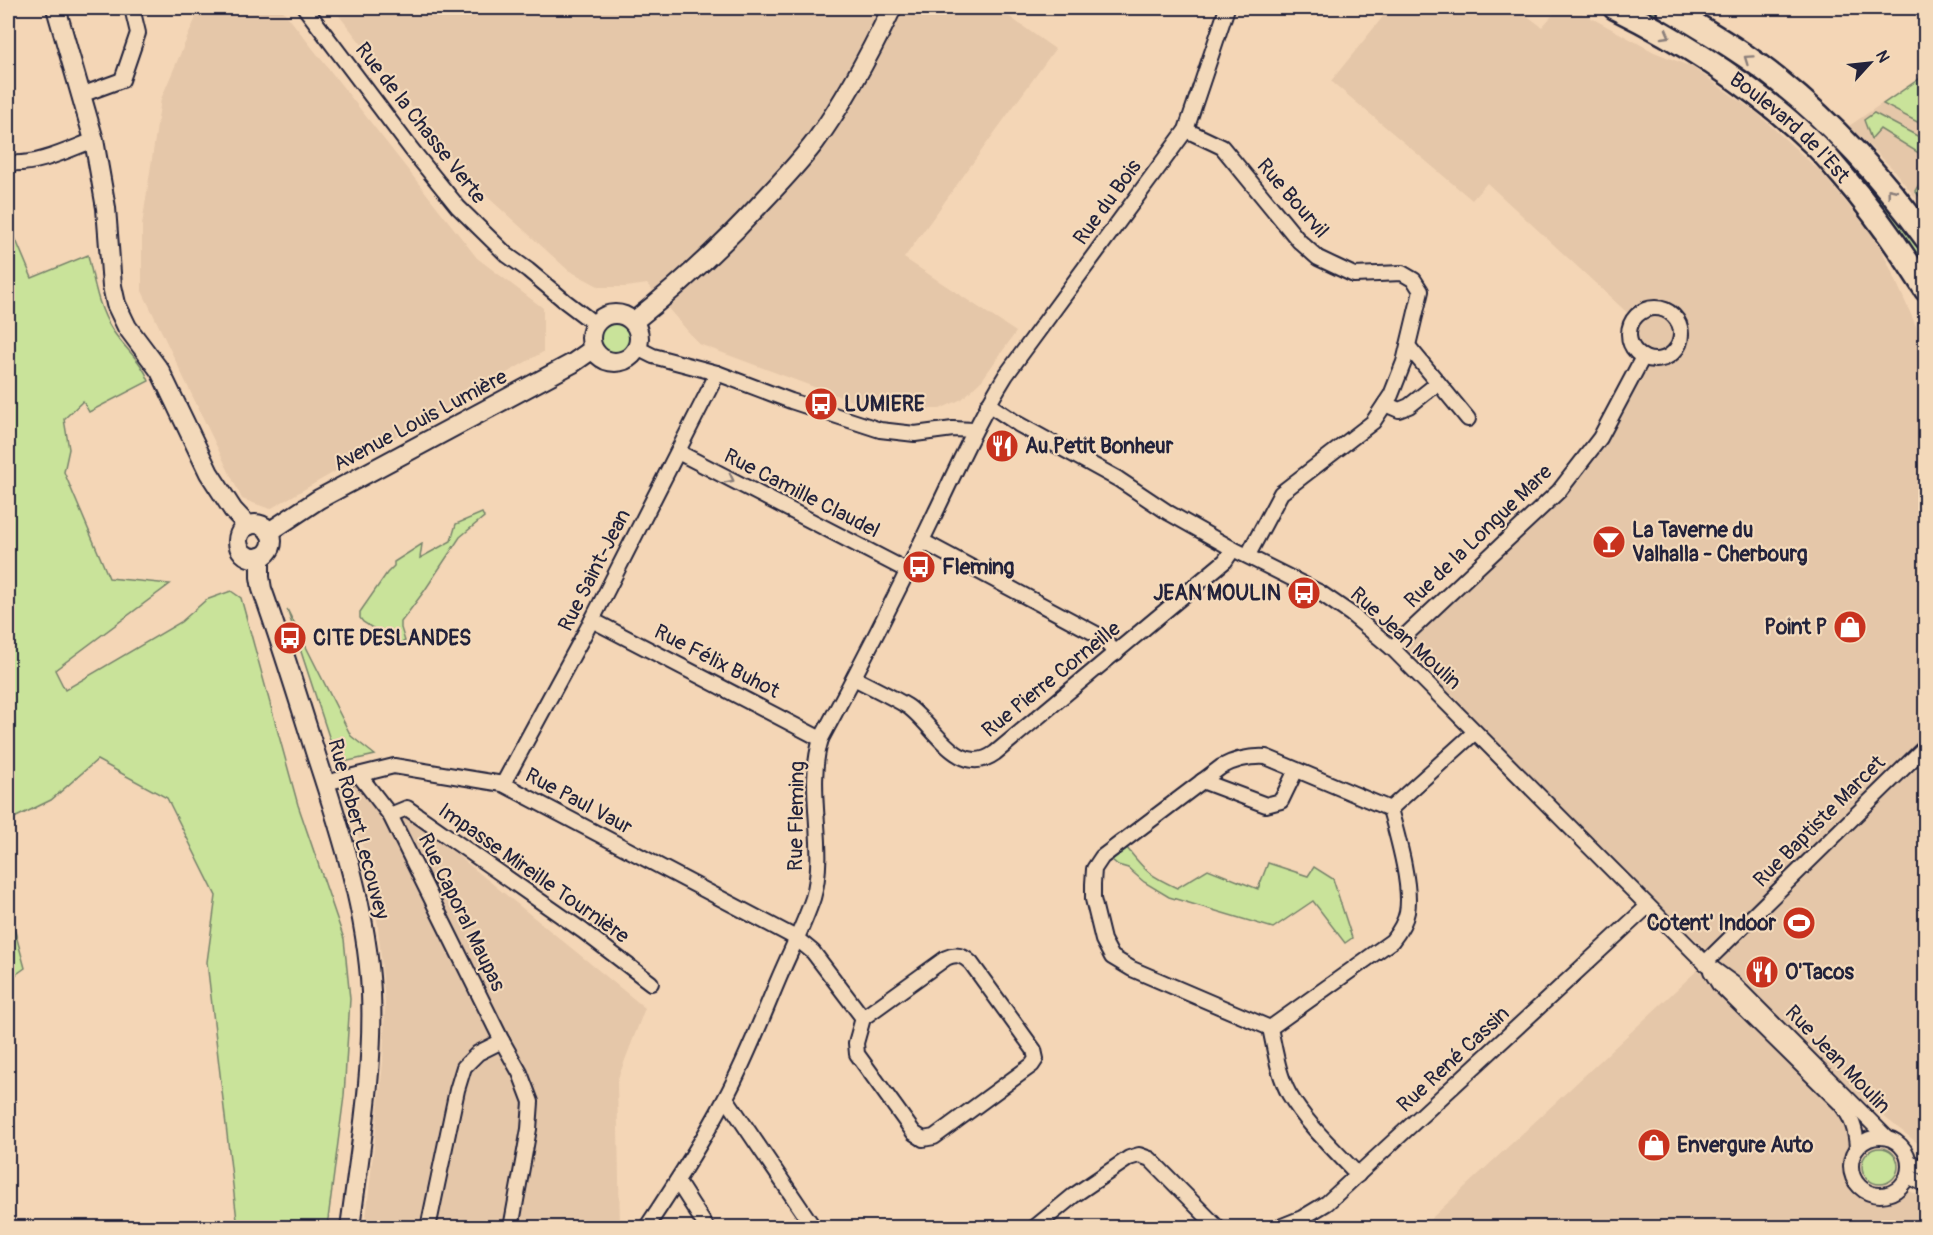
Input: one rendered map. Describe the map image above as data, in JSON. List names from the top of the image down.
{
  "streets": {
    "main road": ["Boulevard de l'Est"],
    "street": [
      "Rue de la Chasse Verte",
      "Rue Bourvil",
      "Rue du Bois",
      "Avenue Louis Lumière",
      "Rue Camille Claudel",
      "Rue de la Longue Mare",
      "Rue Saint-Jean",
      "Rue Jean Moulin",
      "Rue Félix Buhot",
      "Rue Pierre Corneille",
      "Rue Paul Vaur",
      "Rue Fleming",
      "Rue Baptiste Marcet",
      "Rue Robert Lecouvey",
      "Impasse Mireille Tournière",
      "Rue Caporal Maupas",
      "Rue René Cassin"
    ]
  },
  "crossings": [
    ["Rue de la Chasse Verte", "Avenue Louis Lumière"],
    ["Rue Bourvil", "Rue du Bois"],
    ["Rue Bourvil", "Rue Jean Moulin"],
    ["Rue du Bois", "Rue Jean Moulin"],
    ["Rue du Bois", "Rue Fleming"],
    ["Avenue Louis Lumière", "Rue Robert Lecouvey"],
    ["Rue Camille Claudel", "Rue Saint-Jean"],
    ["Rue Camille Claudel", "Rue Fleming"],
    ["Rue de la Longue Mare", "Rue Jean Moulin"],
    ["Rue Saint-Jean", "Rue Félix Buhot"],
    ["Rue Saint-Jean", "Rue Paul Vaur"],
    ["Rue Jean Moulin", "Rue Pierre Corneille"],
    ["Rue Jean Moulin", "Rue Fleming"],
    ["Rue Jean Moulin", "Rue Baptiste Marcet"],
    ["Rue Jean Moulin", "Rue René Cassin"],
    ["Rue Félix Buhot", "Rue Fleming"],
    ["Rue Pierre Corneille", "Rue Fleming"],
    ["Rue Paul Vaur", "Rue Fleming"],
    ["Rue Paul Vaur", "Rue Robert Lecouvey"],
    ["Rue Paul Vaur", "Rue Caporal Maupas"],
    ["Impasse Mireille Tournière", "Rue Caporal Maupas"]
  ],
  "places": {
    "bus stop": [
      "LUMIERE",
      "Fleming",
      "JEAN MOULIN",
      "CITE DESLANDES"
    ],
    "restaurant": ["Au Petit Bonheur", "O'Tacos"],
    "bar": ["La Taverne du Valhalla - Cherbourg"],
    "shop": ["Point P", "Envergure Auto"],
    "sports": ["Cotent' Indoor"]
  },
  "north": "top right"
}
